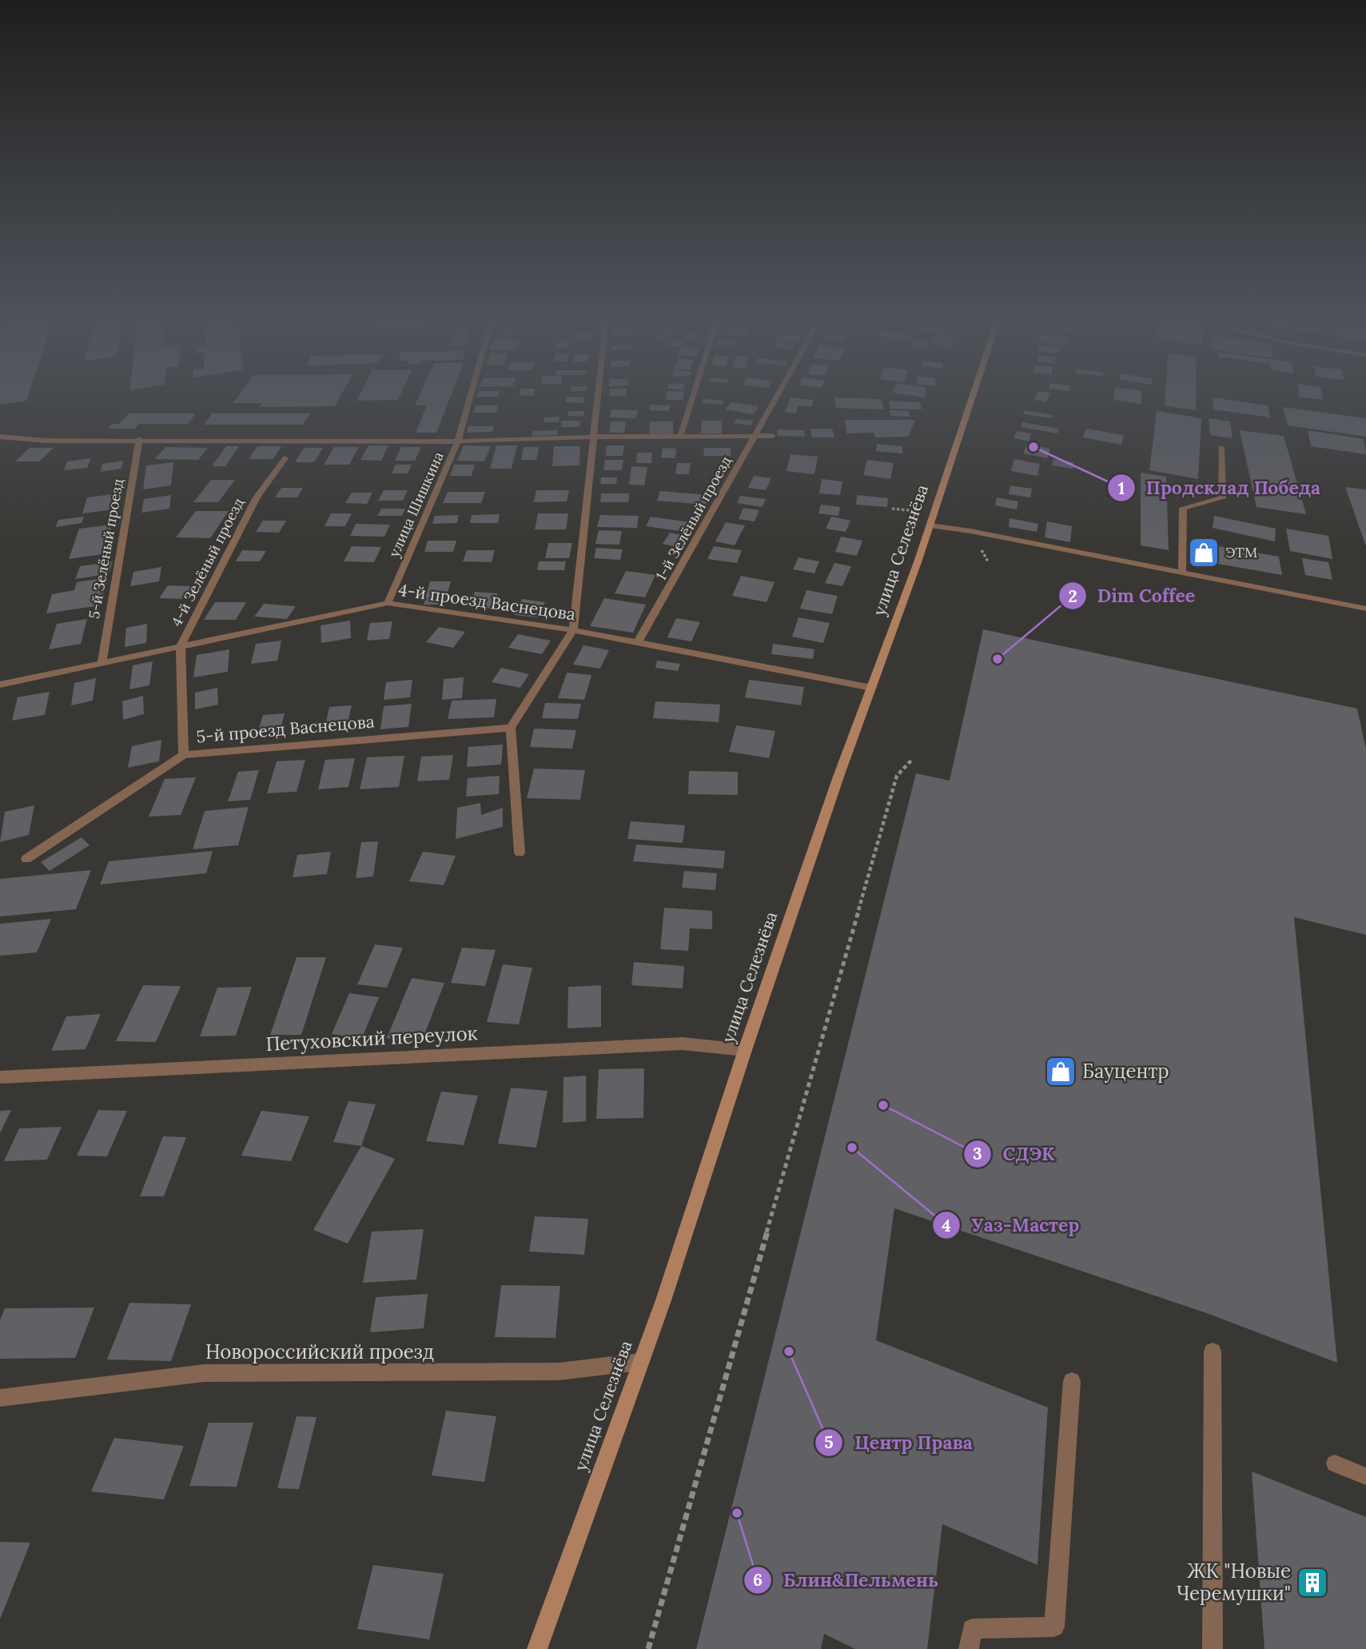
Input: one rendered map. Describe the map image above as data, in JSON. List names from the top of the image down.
{
  "streets": {
    "street": [
      "улица Шишкина",
      "1-й Зелёный проезд",
      "5-й Зелёный проезд",
      "улица Селезнёва",
      "4-й Зелёный проезд",
      "4-й проезд Васнецова",
      "5-й проезд Васнецова",
      "Петуховский переулок",
      "Новороссийский проезд"
    ]
  },
  "crossings": [
    ["улица Шишкина", "4-й проезд Васнецова"],
    ["1-й Зелёный проезд", "4-й проезд Васнецова"],
    ["5-й Зелёный проезд", "4-й проезд Васнецова"],
    ["улица Селезнёва", "4-й проезд Васнецова"],
    ["улица Селезнёва", "Петуховский переулок"],
    ["улица Селезнёва", "Новороссийский проезд"],
    ["4-й Зелёный проезд", "4-й проезд Васнецова"],
    ["4-й Зелёный проезд", "5-й проезд Васнецова"]
  ],
  "places": {
    "other": [
      "Продсклад Победа",
      "Dim Coffee",
      "СДЭК",
      "Уаз-Мастер",
      "Центр Права",
      "Блин&Пельмень"
    ],
    "shop": ["ЭТМ", "Бауцентр"],
    "building": ["ЖК \"Новые Черемушки\""]
  }
}
